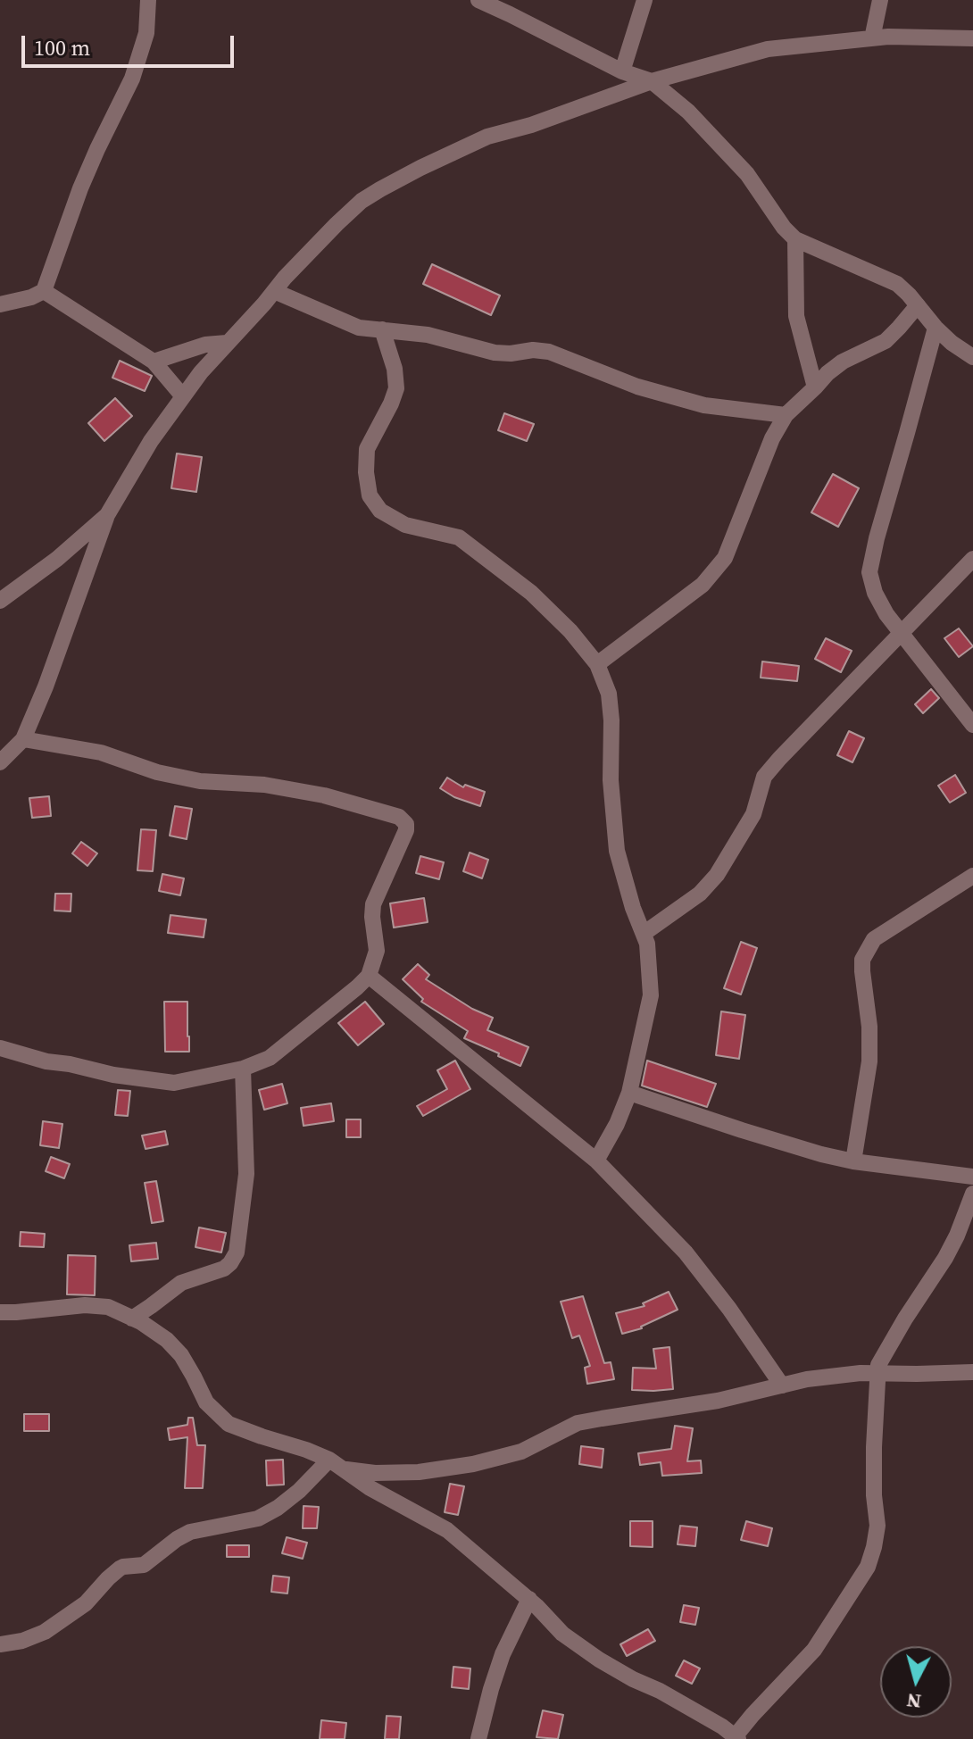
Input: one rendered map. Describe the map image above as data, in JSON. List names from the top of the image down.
{
  "scale_bar": "100 m",
  "north": "bottom"
}
